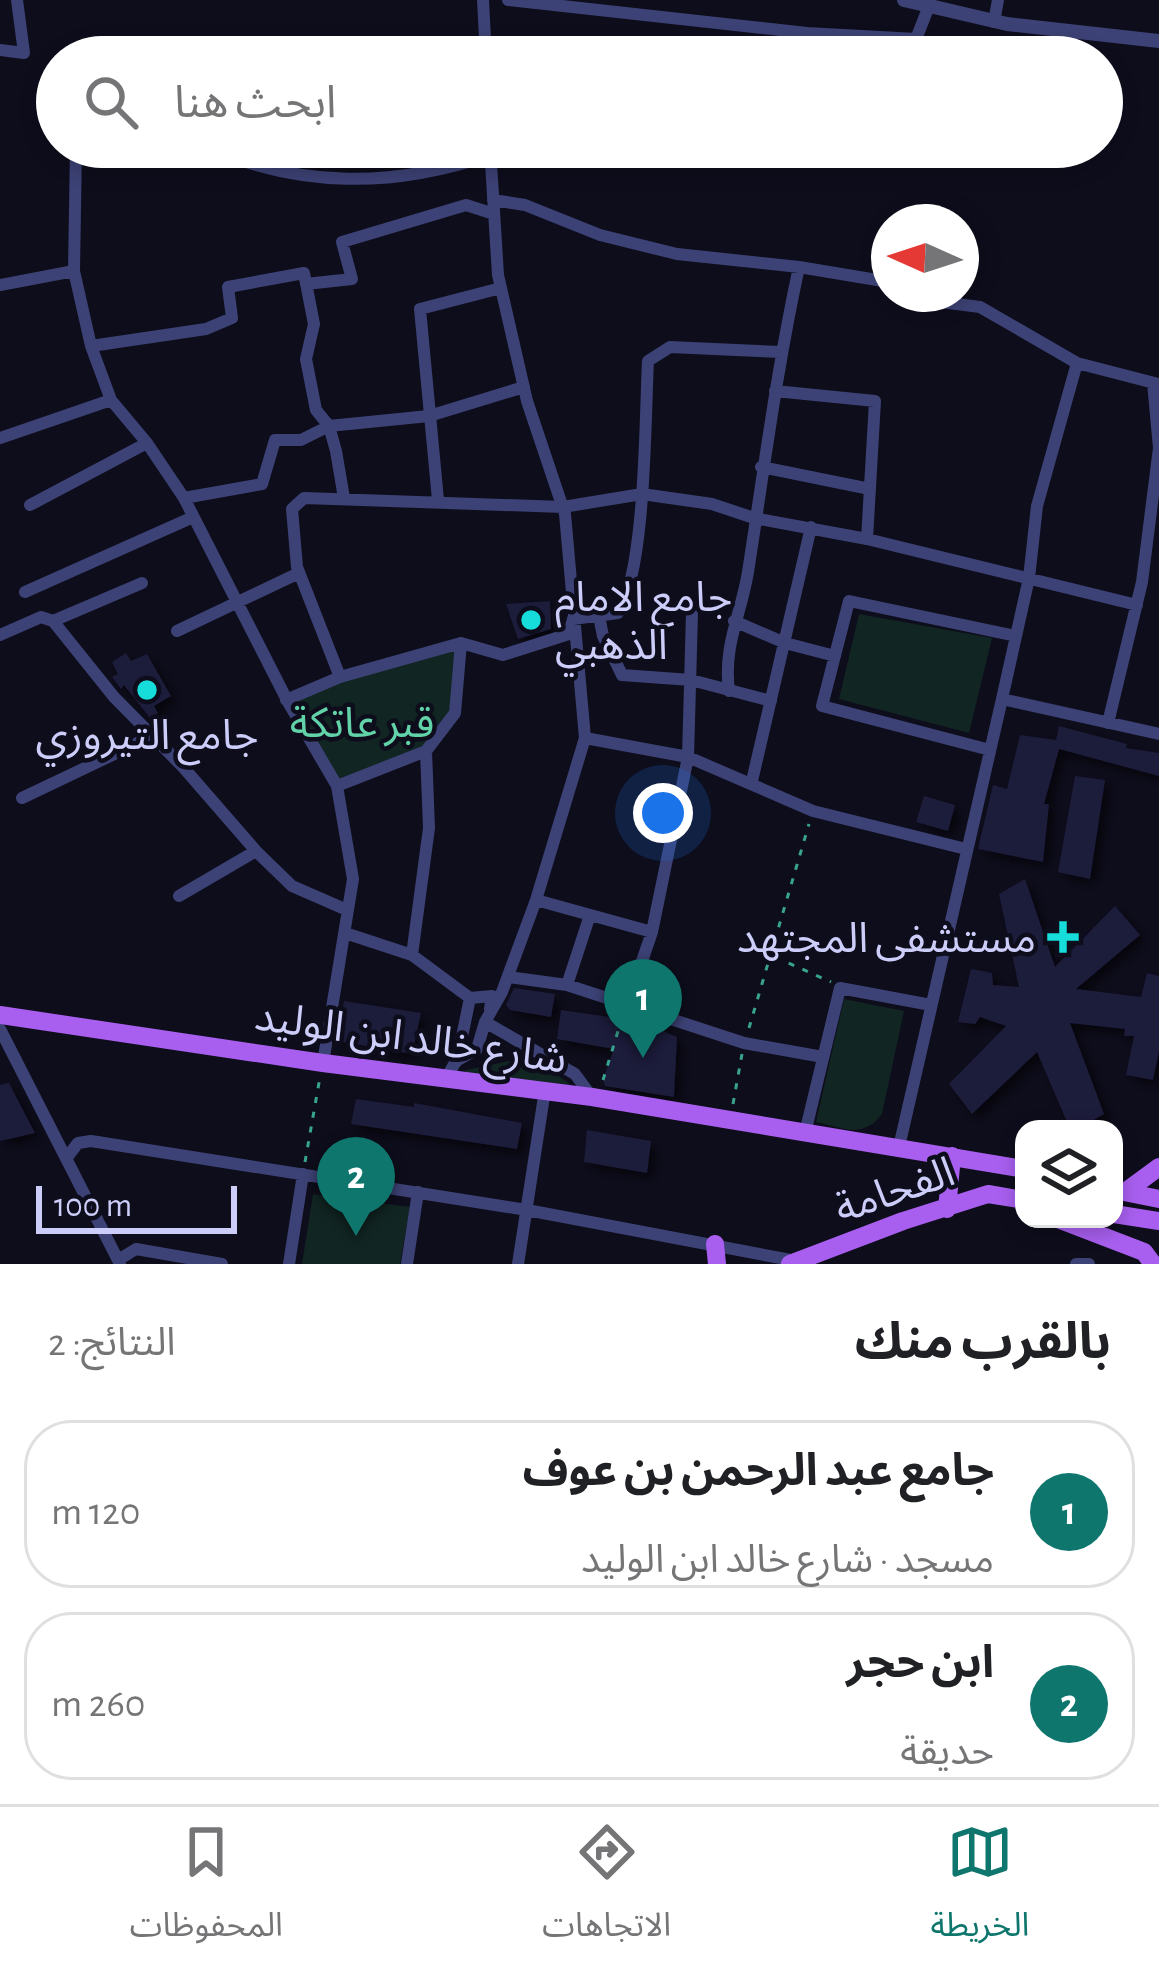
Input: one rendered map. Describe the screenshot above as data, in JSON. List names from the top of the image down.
{
  "streets": {
    "main road": ["شارع خالد ابن الوليد", "الفحامة"]
  },
  "parks": ["قبر عاتكة"],
  "places": {
    "other": ["جامع الامام الذهبي", "جامع التيروزي"],
    "health": ["مستشفى المجتهد"]
  },
  "scale_bar": "100 m",
  "north": "left",
  "page": {
    "search": "ابحث هنا",
    "pins": ["1", "2"],
    "scale": "100 m",
    "heading": ["بالقرب منك", "النتائج: 2"],
    "list": [
      {
        "mark": "1",
        "name": "جامع عبد الرحمن بن عوف",
        "note": "مسجد · شارع خالد ابن الوليد",
        "value": "120 m"
      },
      {
        "mark": "2",
        "name": "ابن حجر",
        "note": "حديقة",
        "value": "260 m"
      }
    ],
    "nav": ["الخريطة", "الاتجاهات", "المحفوظات"]
  }
}
